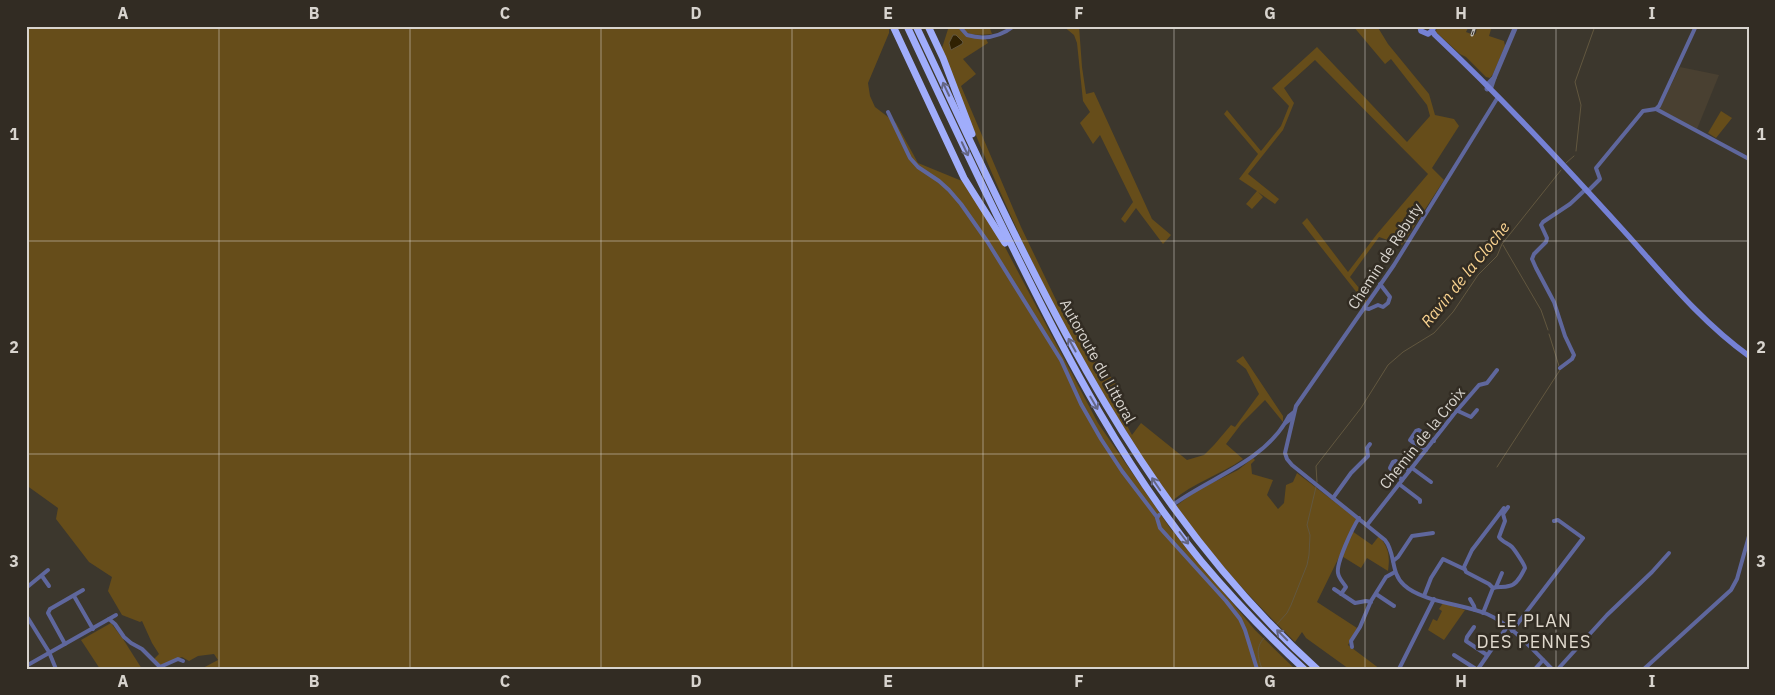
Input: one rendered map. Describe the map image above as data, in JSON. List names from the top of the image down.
{
  "streets": {
    "highway": ["Autoroute du Littoral"],
    "street": ["Chemin de Rebuty", "Chemin de la Croix"]
  },
  "districts": ["LE PLAN DES PENNES"],
  "water": ["Ravin de la Cloche"],
  "grid": {
    "columns": [
      "A",
      "B",
      "C",
      "D",
      "E",
      "F",
      "G",
      "H",
      "I"
    ],
    "rows": ["1", "2", "3"]
  }
}
